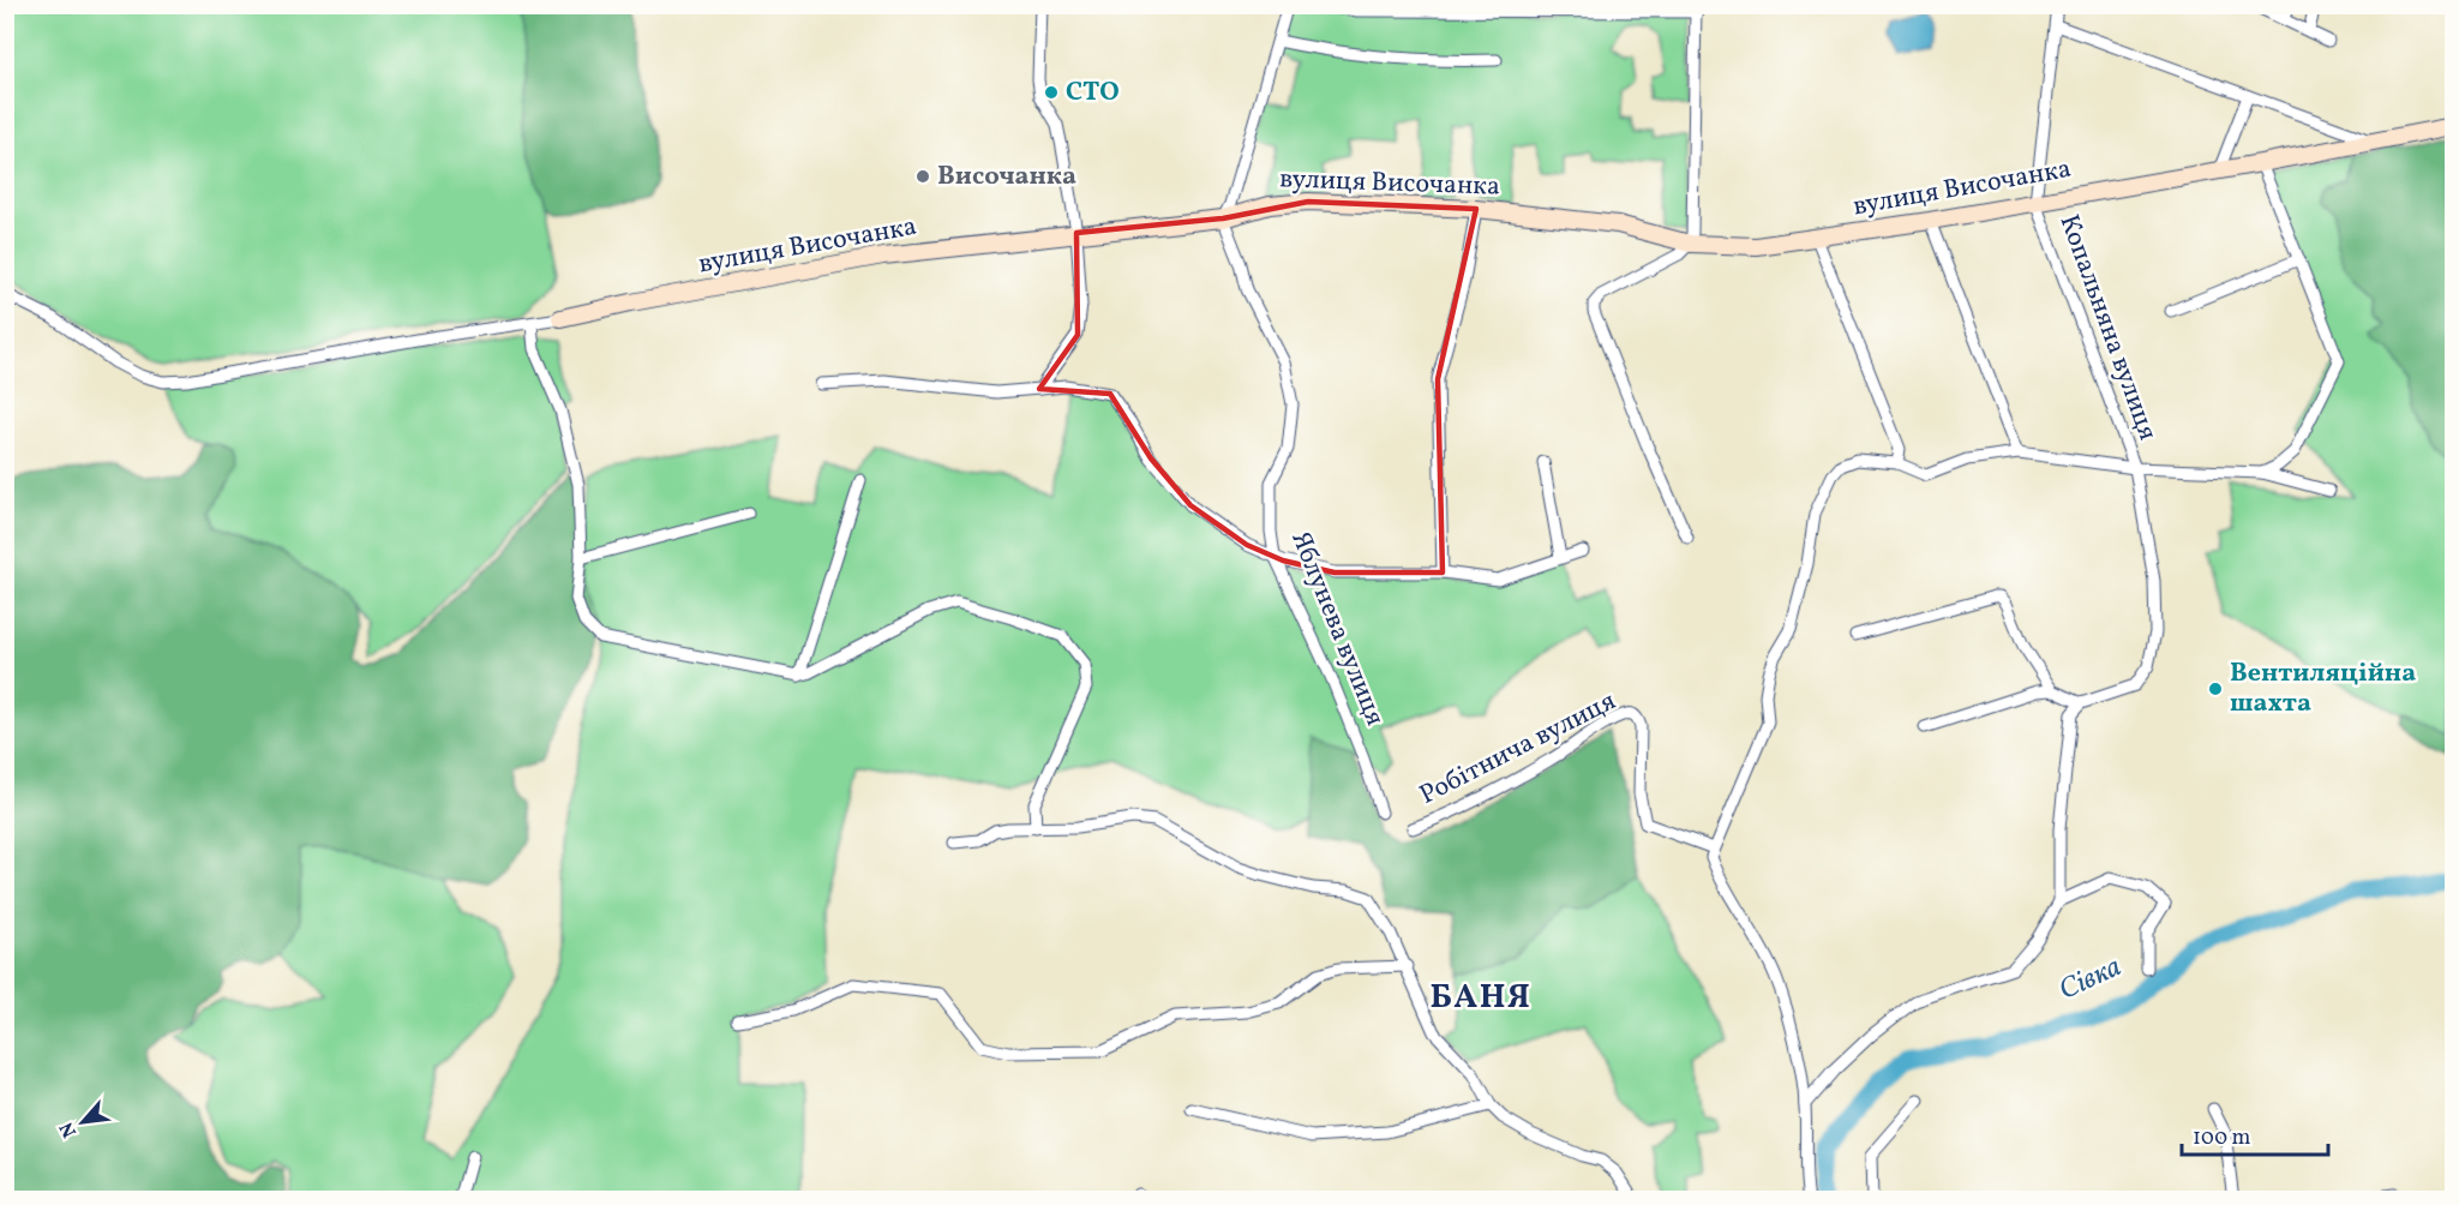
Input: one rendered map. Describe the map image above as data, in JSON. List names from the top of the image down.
{
  "streets": {
    "street": [
      "вулиця Височанка",
      "Копальняна вулиця",
      "Яблунева вулиця",
      "Робітнича вулиця"
    ]
  },
  "crossings": [
    ["вулиця Височанка", "Копальняна вулиця"],
    ["вулиця Височанка", "Яблунева вулиця"]
  ],
  "districts": ["БАНЯ"],
  "water": ["Сівка"],
  "places": ["СТО", "Височанка", "Вентиляційна шахта"],
  "scale_bar": "100 m",
  "north": "bottom left"
}
